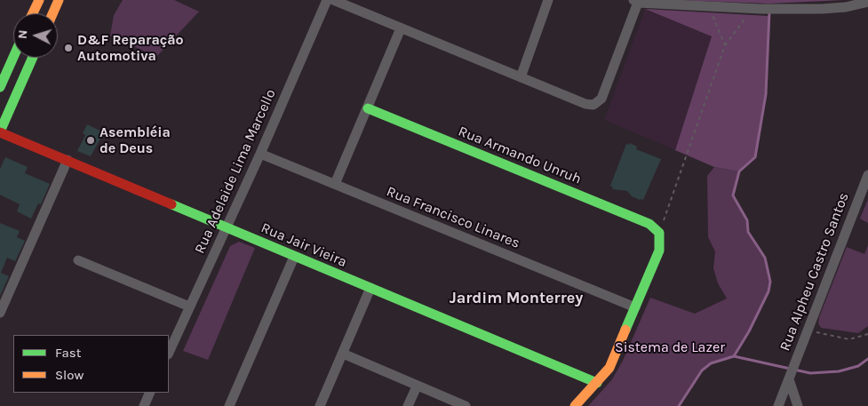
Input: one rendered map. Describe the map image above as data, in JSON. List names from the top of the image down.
{
  "streets": {
    "street": [
      "Rua Armando Unruh",
      "Rua Adelaide Lima Marcello",
      "Rua Francisco Linares",
      "Rua Jair Vieira",
      "Rua Alpheu Castro Santos"
    ]
  },
  "crossings": [
    ["Rua Adelaide Lima Marcello", "Rua Francisco Linares"],
    ["Rua Adelaide Lima Marcello", "Rua Jair Vieira"]
  ],
  "districts": ["Jardim Monterrey"],
  "parks": ["Sistema de Lazer"],
  "places": ["D&F Reparação Automotiva", "Asembléia de Deus"],
  "legend": ["Fast", "Slow"],
  "north": "left"
}
